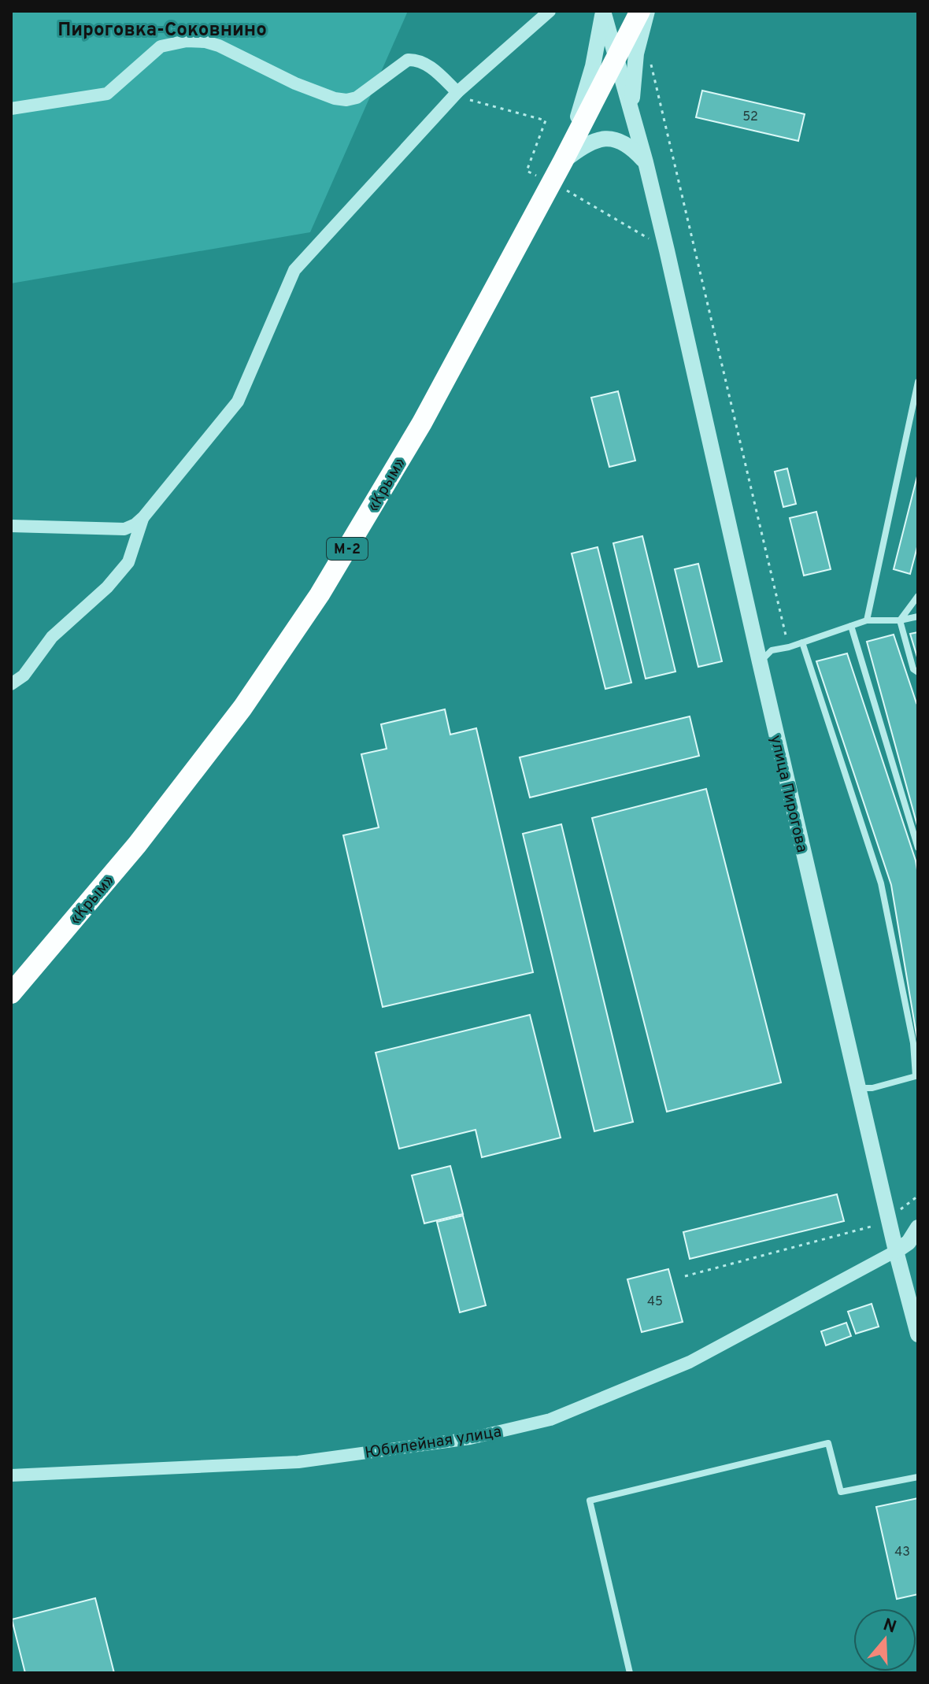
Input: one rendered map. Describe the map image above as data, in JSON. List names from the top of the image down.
{
  "streets": {
    "highway": ["«Крым»", "М-2"],
    "street": ["улица Пирогова", "Юбилейная улица"]
  },
  "crossings": [
    ["«Крым»", "М-2"],
    ["улица Пирогова", "Юбилейная улица"]
  ],
  "districts": ["Пироговка-Соковнино"],
  "house_numbers": ["52", "45", "43"],
  "north": "top"
}
